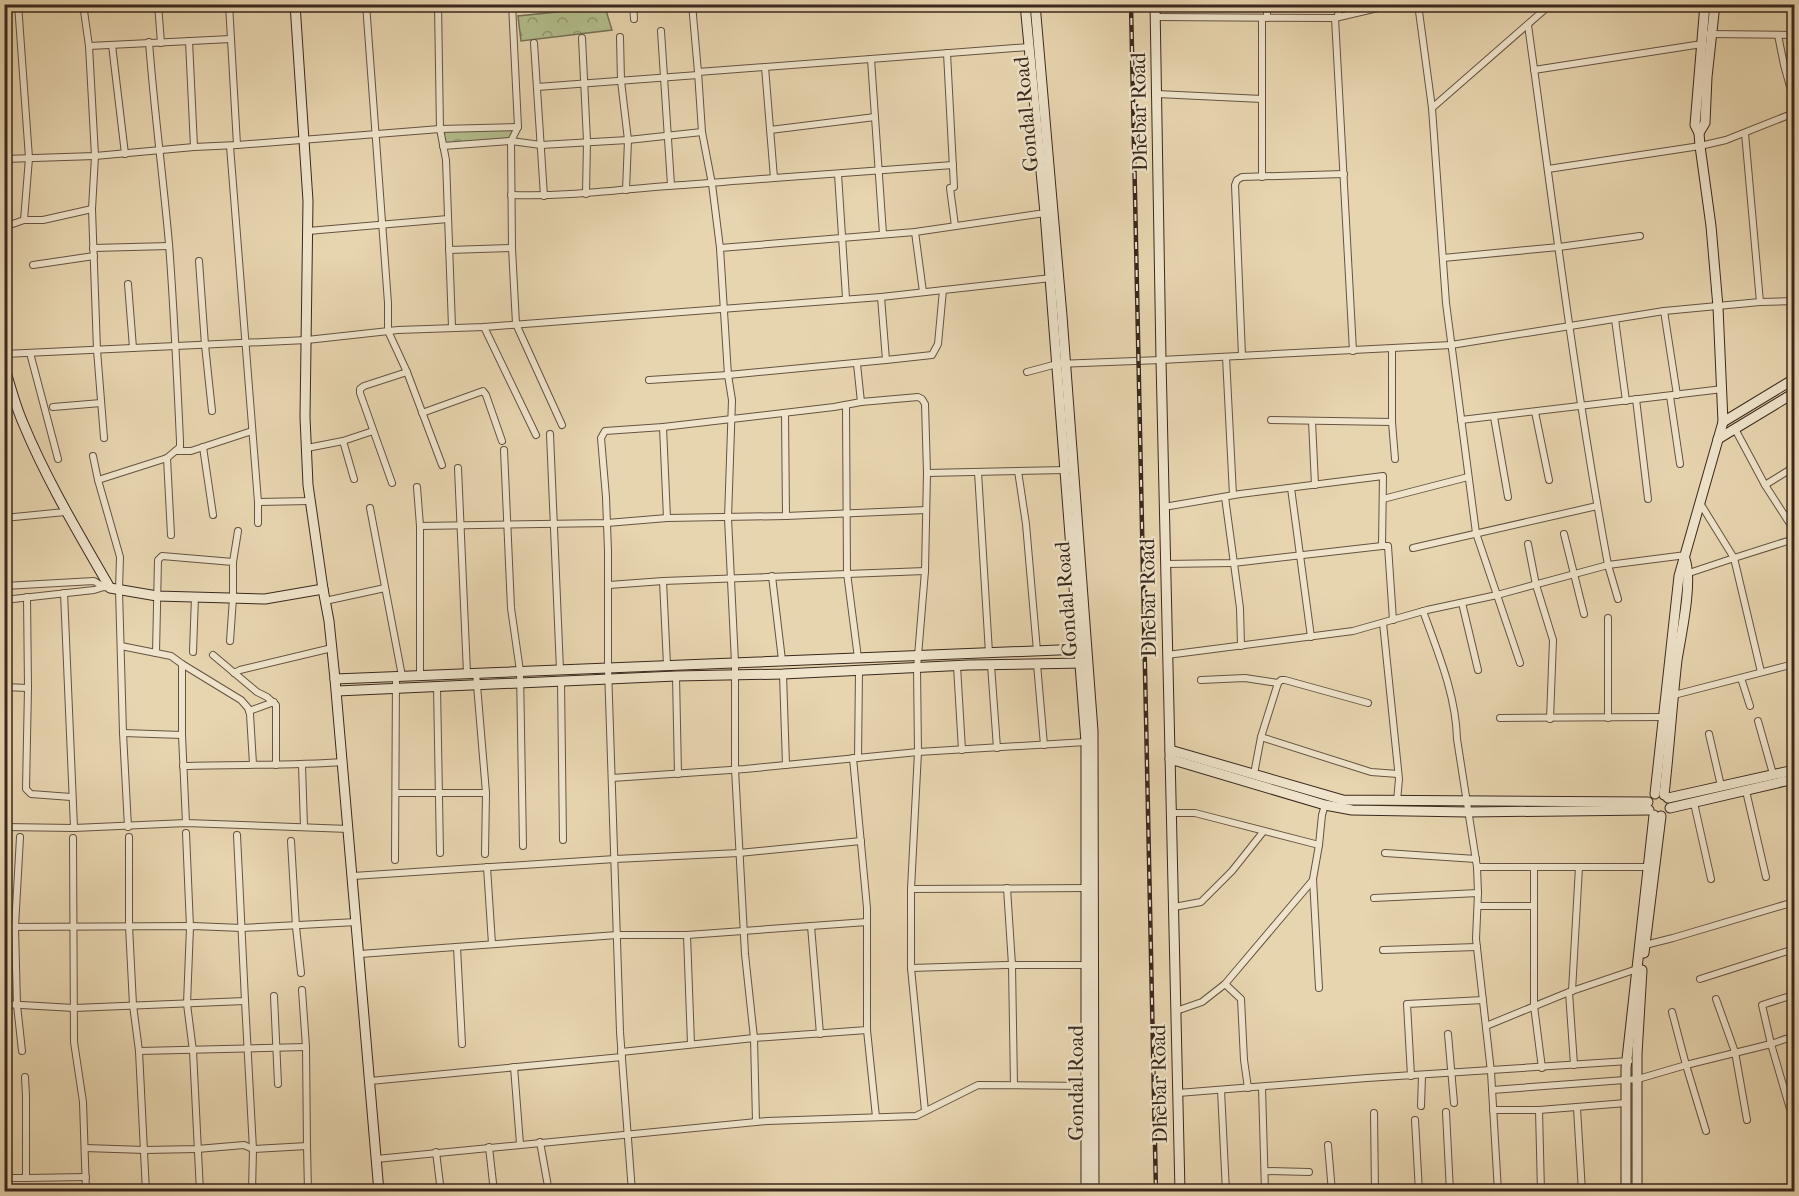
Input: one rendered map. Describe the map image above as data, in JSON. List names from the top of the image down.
{
  "streets": {
    "street": ["Dhebar Road", "Gondal Road"]
  }
}
